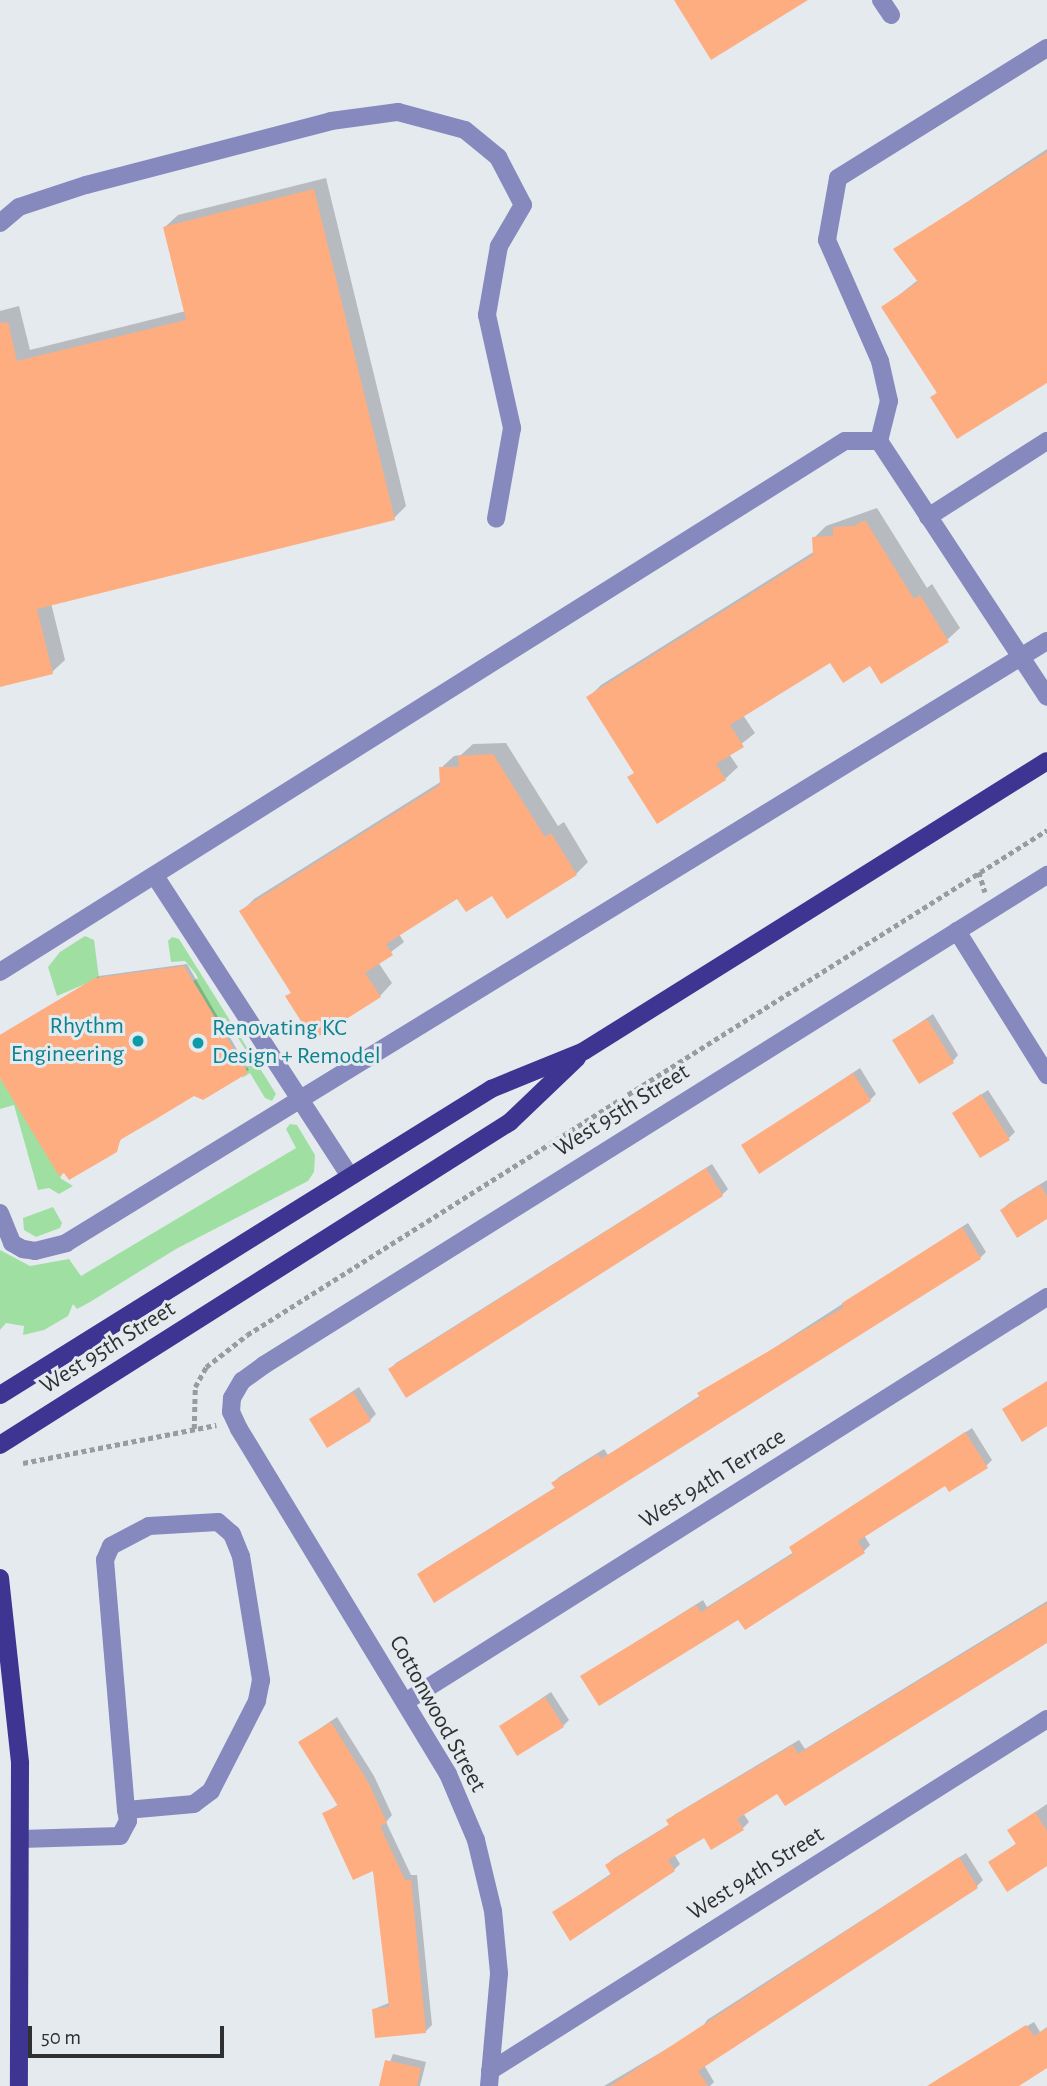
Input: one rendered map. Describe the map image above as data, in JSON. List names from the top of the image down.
{
  "streets": {
    "main road": ["West 95th Street"],
    "street": ["West 94th Terrace", "Cottonwood Street", "West 94th Street"]
  },
  "crossings": [
    ["West 95th Street", "Cottonwood Street"],
    ["West 94th Terrace", "Cottonwood Street"],
    ["Cottonwood Street", "West 94th Street"]
  ],
  "places": ["Rhythm Engineering", "Renovating KC Design + Remodel"],
  "scale_bar": "50 m"
}
